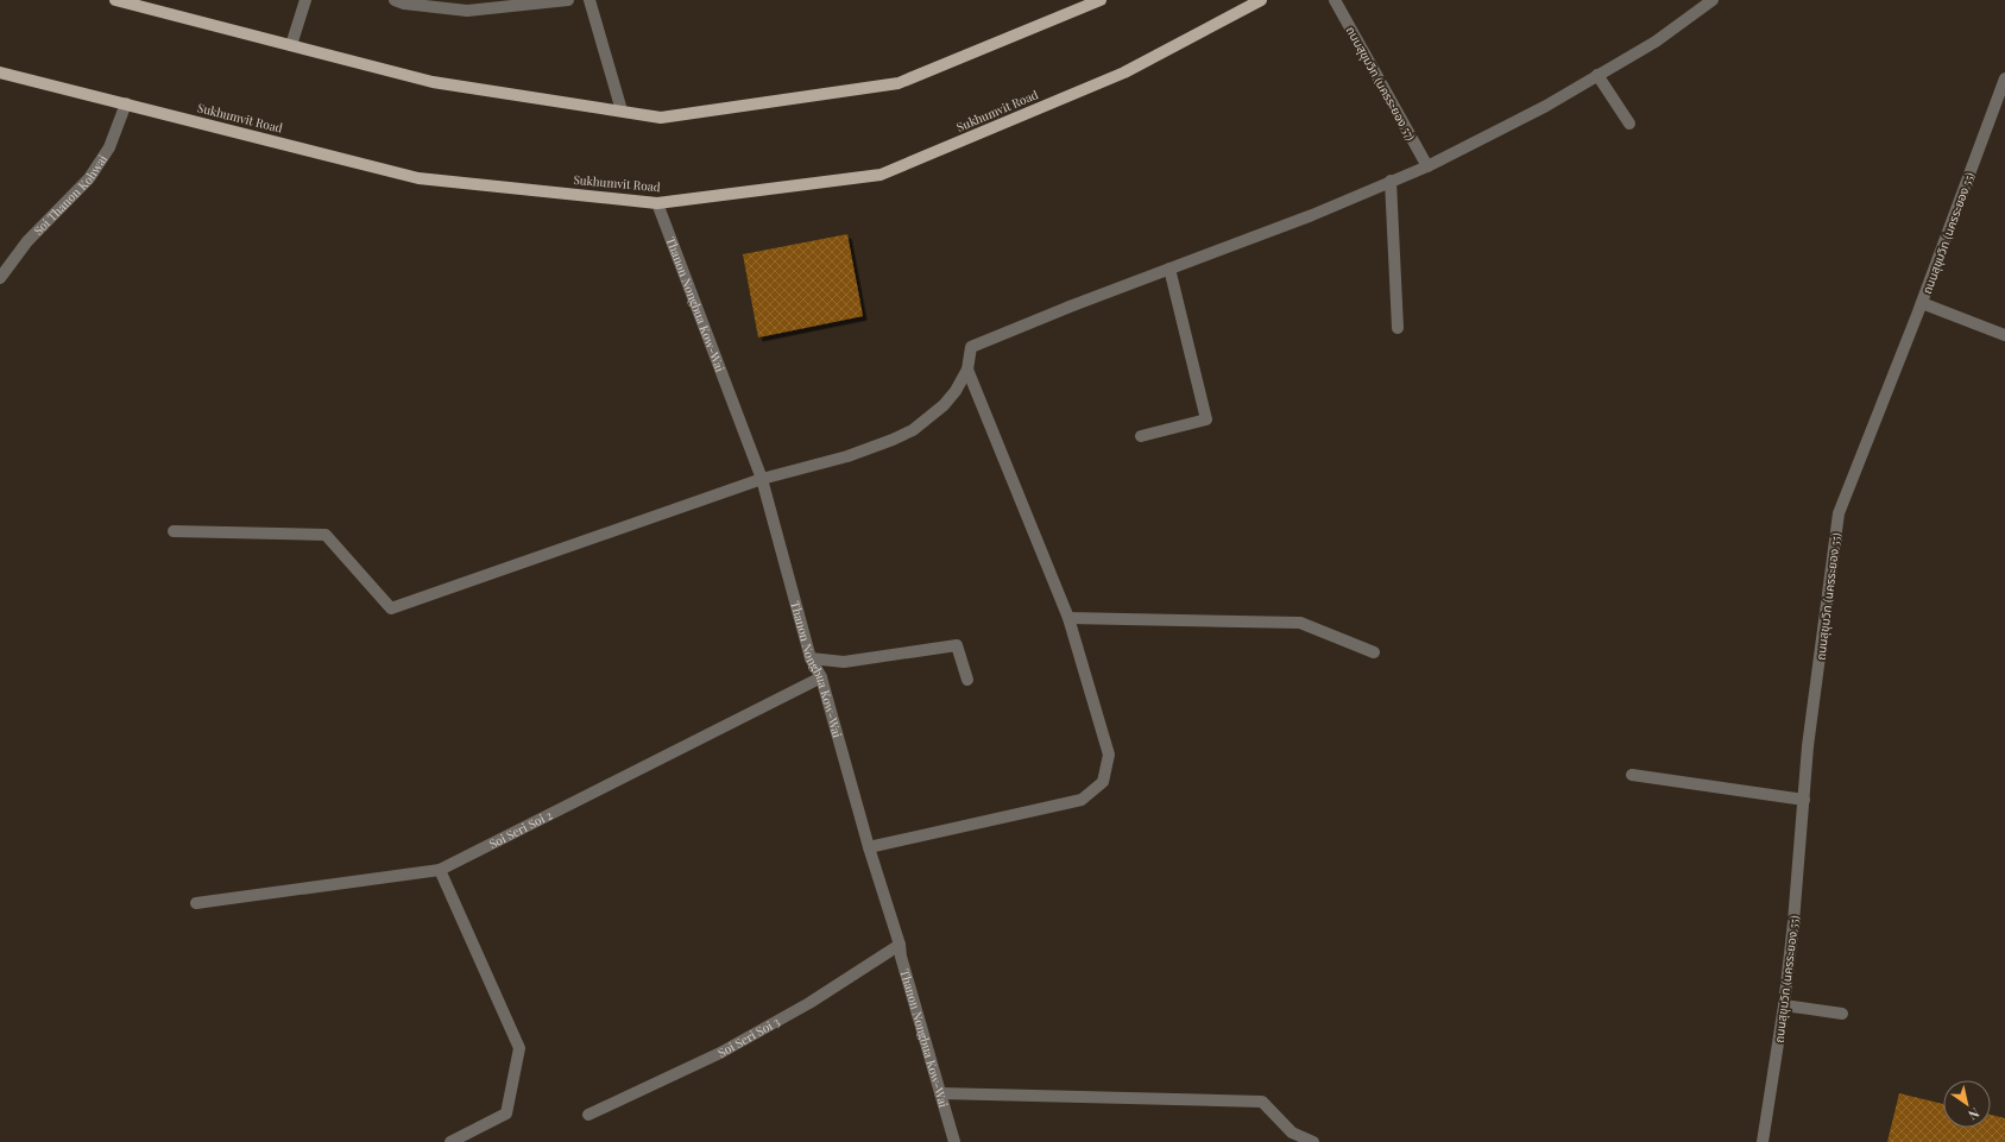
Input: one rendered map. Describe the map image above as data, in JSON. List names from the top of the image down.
{
  "streets": {
    "main road": ["Sukhumvit Road"],
    "street": [
      "ถนนสุขุมวิท (นครระยอง 57)",
      "Soi Thanon Kohwai",
      "ถนนสุขุมวิท (นครระยอง 55)",
      "Thanon Nongbua Kow-Wai",
      "Soi Seri Soi 2",
      "Soi Seri Soi 3"
    ]
  },
  "crossings": [
    ["Sukhumvit Road", "Soi Thanon Kohwai"],
    ["Sukhumvit Road", "Thanon Nongbua Kow-Wai"],
    ["Thanon Nongbua Kow-Wai", "Soi Seri Soi 2"],
    ["Thanon Nongbua Kow-Wai", "Soi Seri Soi 3"]
  ],
  "north": "bottom right"
}
